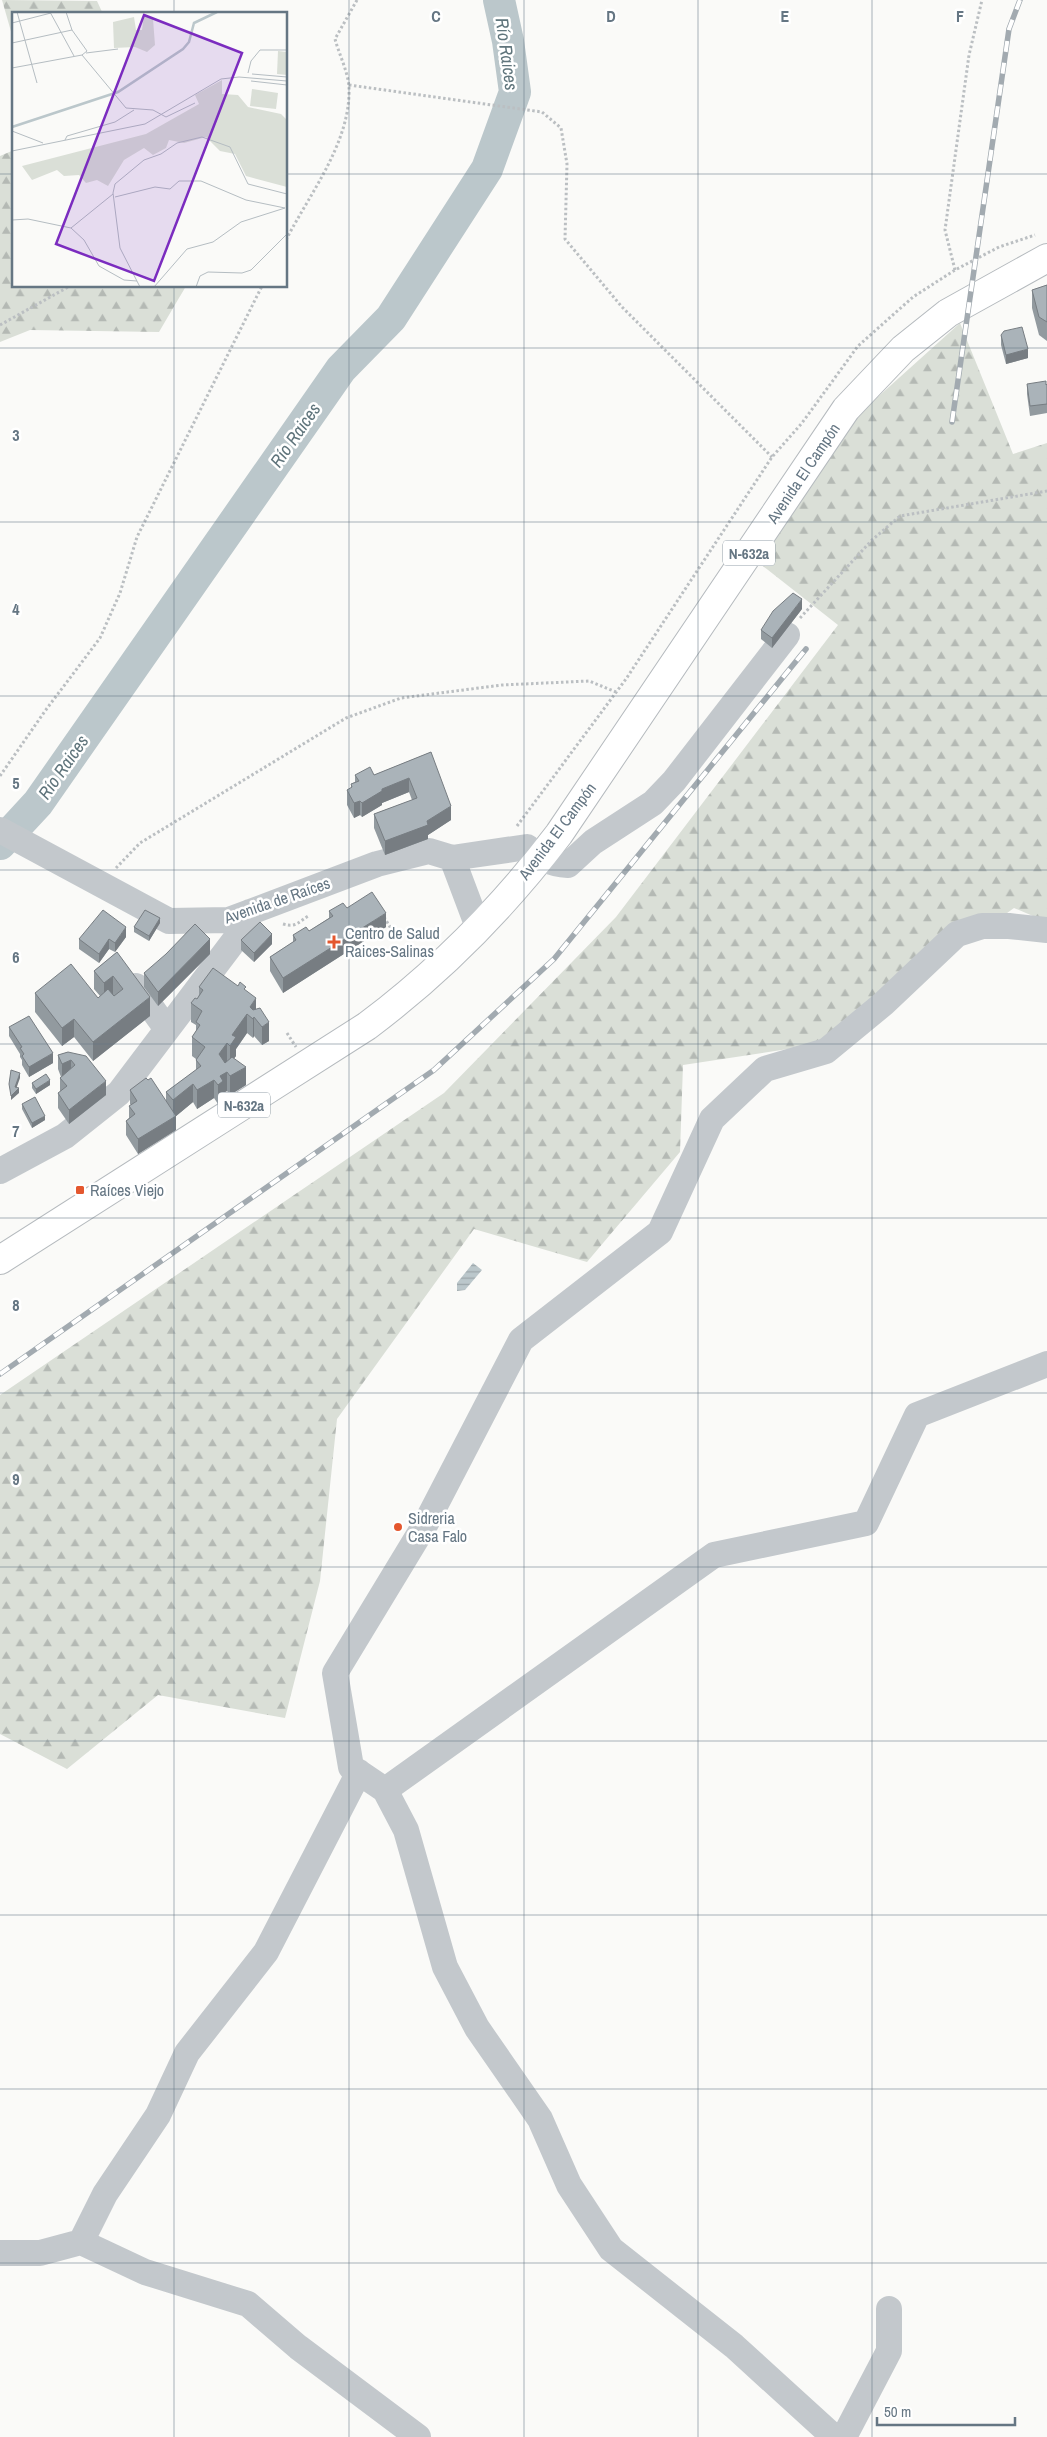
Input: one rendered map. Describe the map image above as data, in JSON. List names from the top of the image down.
{
  "streets": {
    "main road": ["Avenida El Campón", "N-632a"],
    "street": ["Avenida de Raíces"]
  },
  "crossings": [
    ["Avenida El Campón", "Avenida de Raíces"]
  ],
  "water": ["Río Raices"],
  "places": {
    "health": ["Centro de Salud Raices-Salinas"],
    "transit": ["Raíces Viejo"],
    "other": ["Sidreria Casa Falo"]
  },
  "scale_bar": "50 m",
  "grid": {
    "columns": [
      "C",
      "D",
      "E",
      "F"
    ],
    "rows": [
      "3",
      "4",
      "5",
      "6",
      "7",
      "8",
      "9"
    ]
  }
}
